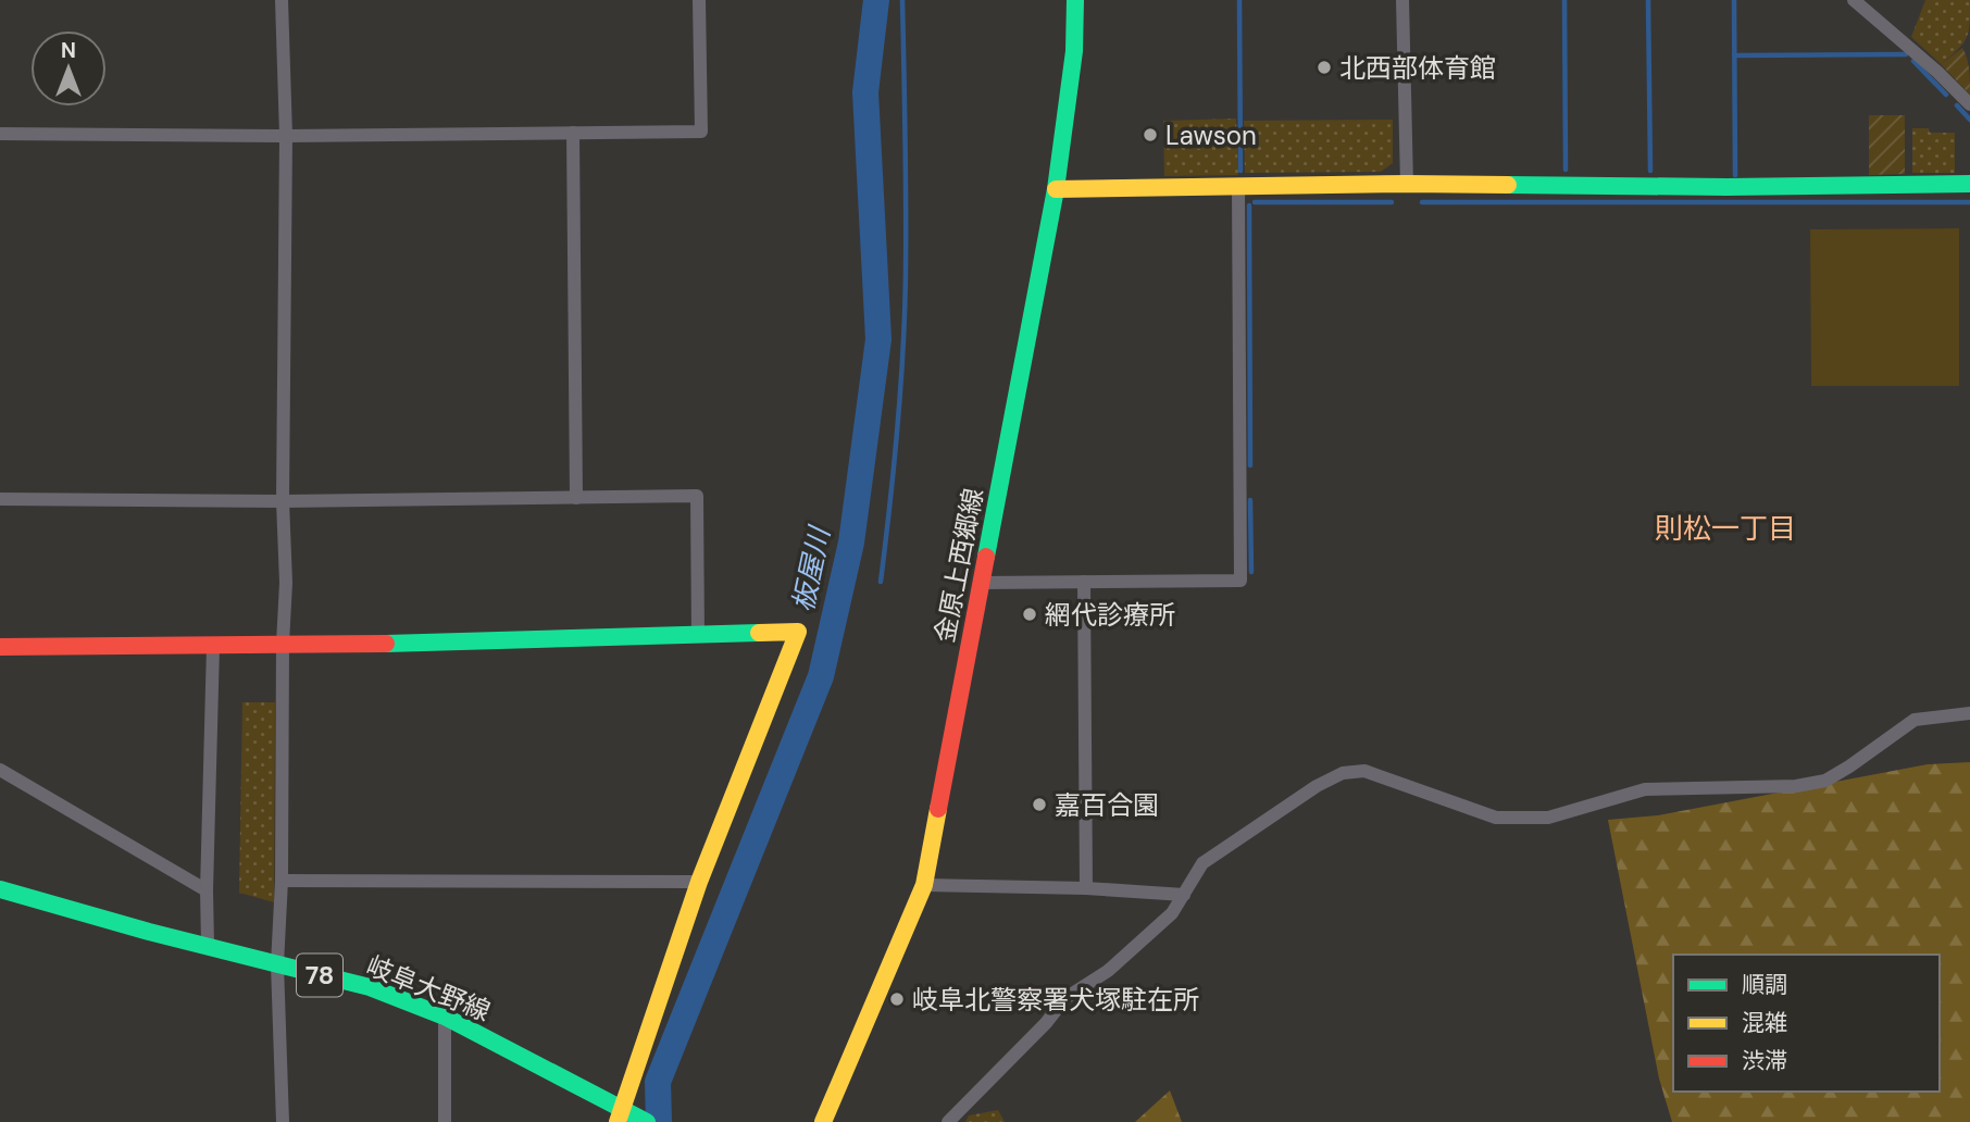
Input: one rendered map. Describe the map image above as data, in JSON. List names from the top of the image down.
{
  "streets": {
    "street": ["金原上西郷線", "78", "岐阜大野線"]
  },
  "districts": ["則松一丁目"],
  "water": ["板屋川"],
  "places": [
    "北西部体育館",
    "Lawson",
    "網代診療所",
    "嘉百合園",
    "岐阜北警察署犬塚駐在所"
  ],
  "legend": ["順調", "混雑", "渋滞"],
  "north": "top"
}
